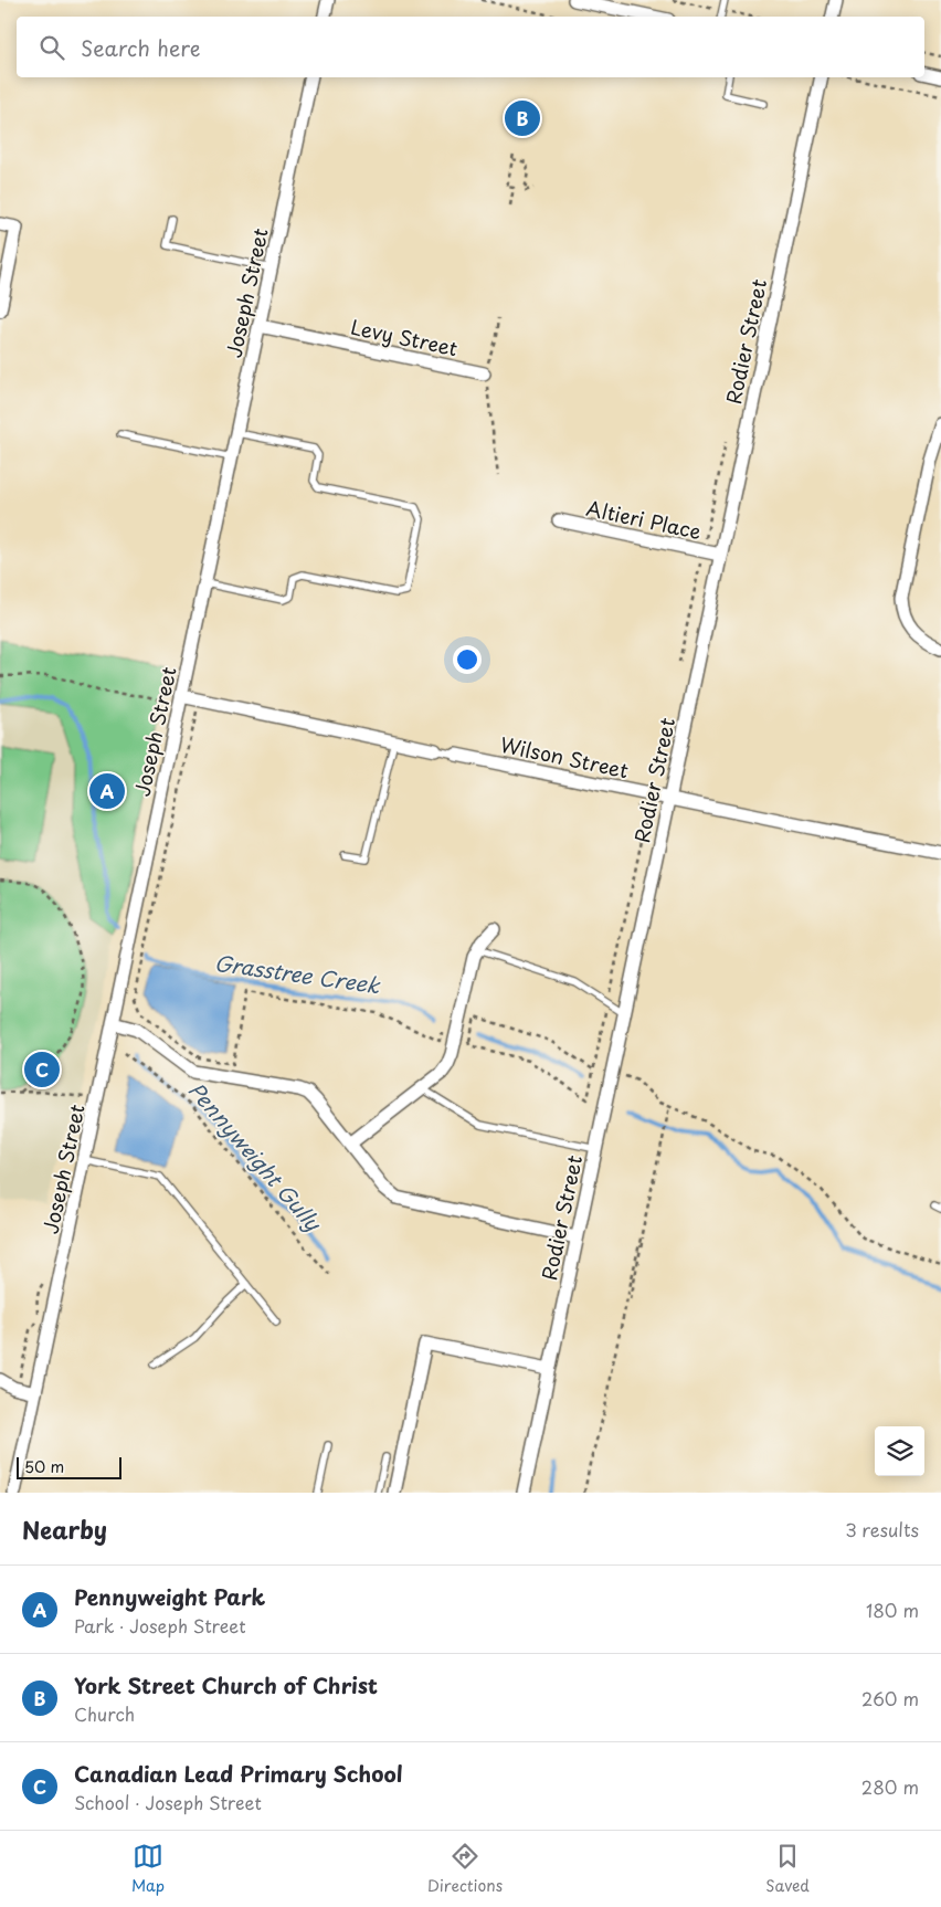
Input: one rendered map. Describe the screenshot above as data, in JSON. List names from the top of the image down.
{
  "streets": {
    "street": [
      "Joseph Street",
      "Levy Street",
      "Rodier Street",
      "Altieri Place",
      "Wilson Street"
    ]
  },
  "crossings": [
    ["Joseph Street", "Levy Street"],
    ["Joseph Street", "Wilson Street"],
    ["Rodier Street", "Altieri Place"],
    ["Rodier Street", "Wilson Street"]
  ],
  "water": ["Grasstree Creek", "Pennyweight Gully"],
  "scale_bar": "50 m",
  "page": {
    "search": "Search here",
    "pins": ["B", "A", "C"],
    "scale": "50 m",
    "heading": ["Nearby", "3 results"],
    "list": [
      {
        "mark": "A",
        "name": "Pennyweight Park",
        "note": "Park · Joseph Street",
        "value": "180 m"
      },
      {
        "mark": "B",
        "name": "York Street Church of Christ",
        "note": "Church",
        "value": "260 m"
      },
      {
        "mark": "C",
        "name": "Canadian Lead Primary School",
        "note": "School · Joseph Street",
        "value": "280 m"
      }
    ],
    "nav": ["Map", "Directions", "Saved"]
  }
}
